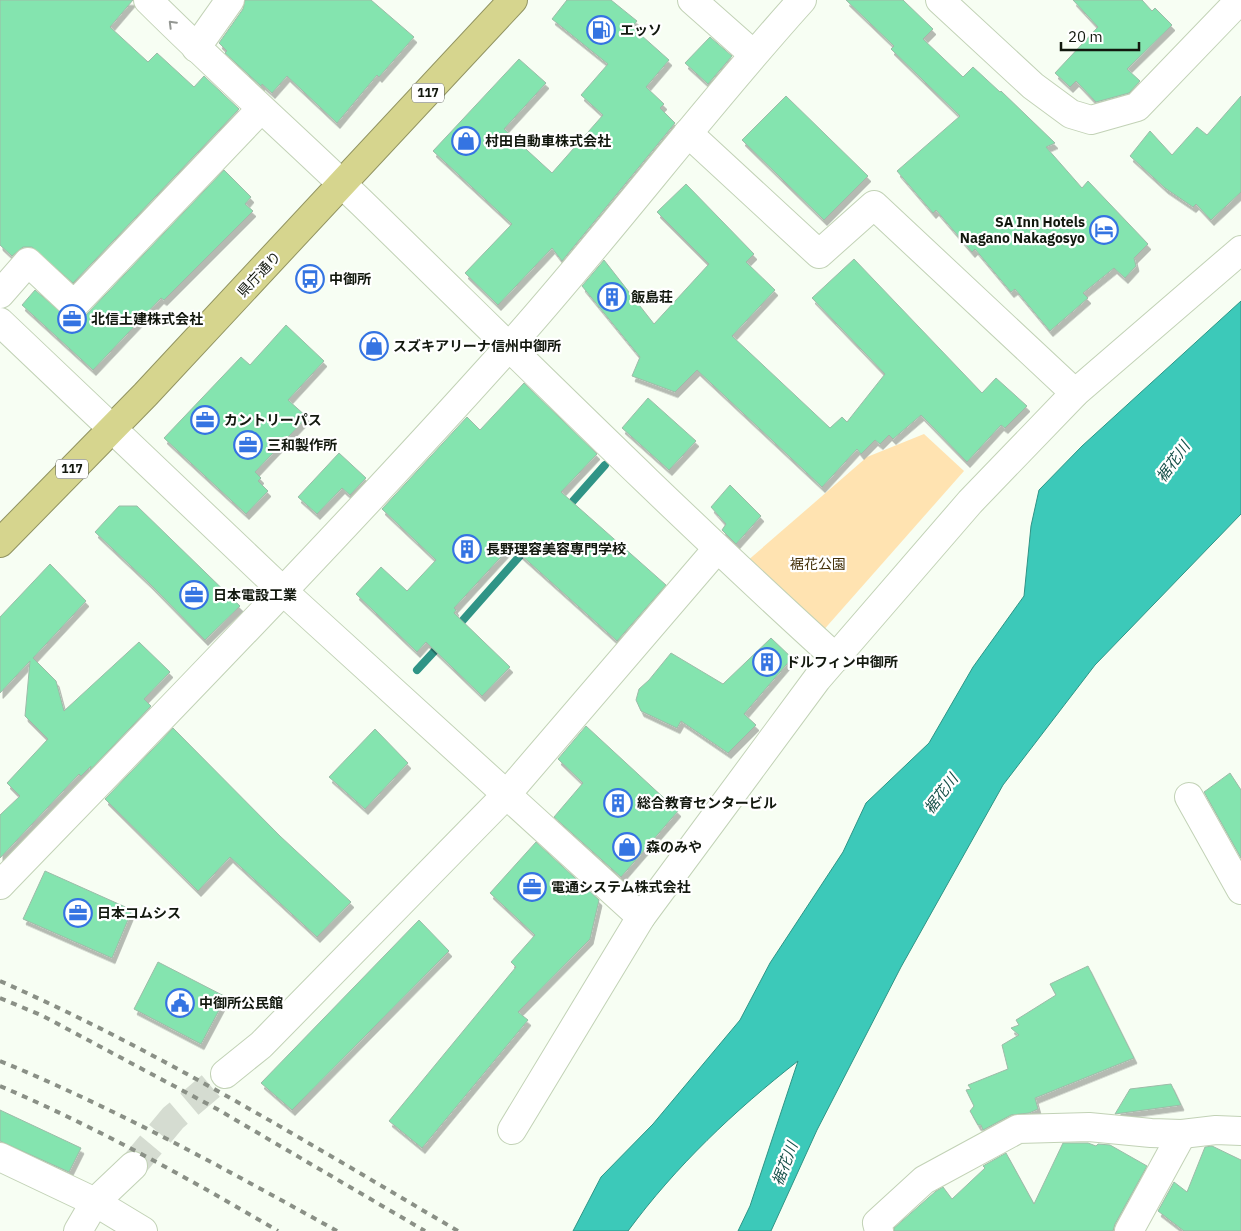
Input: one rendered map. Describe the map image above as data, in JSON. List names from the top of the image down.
{
  "streets": {
    "highway": ["117", "県庁通り"]
  },
  "water": ["裾花川"],
  "parks": ["裾花公園"],
  "places": {
    "fuel station": ["エッソ"],
    "shop": ["村田自動車株式会社", "スズキアリーナ信州中御所", "森のみや"],
    "hotel": ["SA Inn Hotels Nagano Nakagosyo"],
    "bus stop": ["中御所"],
    "building": [
      "飯島荘",
      "長野理容美容専門学校",
      "ドルフィン中御所",
      "総合教育センタービル"
    ],
    "office": [
      "北信土建株式会社",
      "カントリーパス",
      "三和製作所",
      "日本電設工業",
      "電通システム株式会社",
      "日本コムシス"
    ],
    "public building": ["中御所公民館"]
  },
  "scale_bar": "20 m"
}
